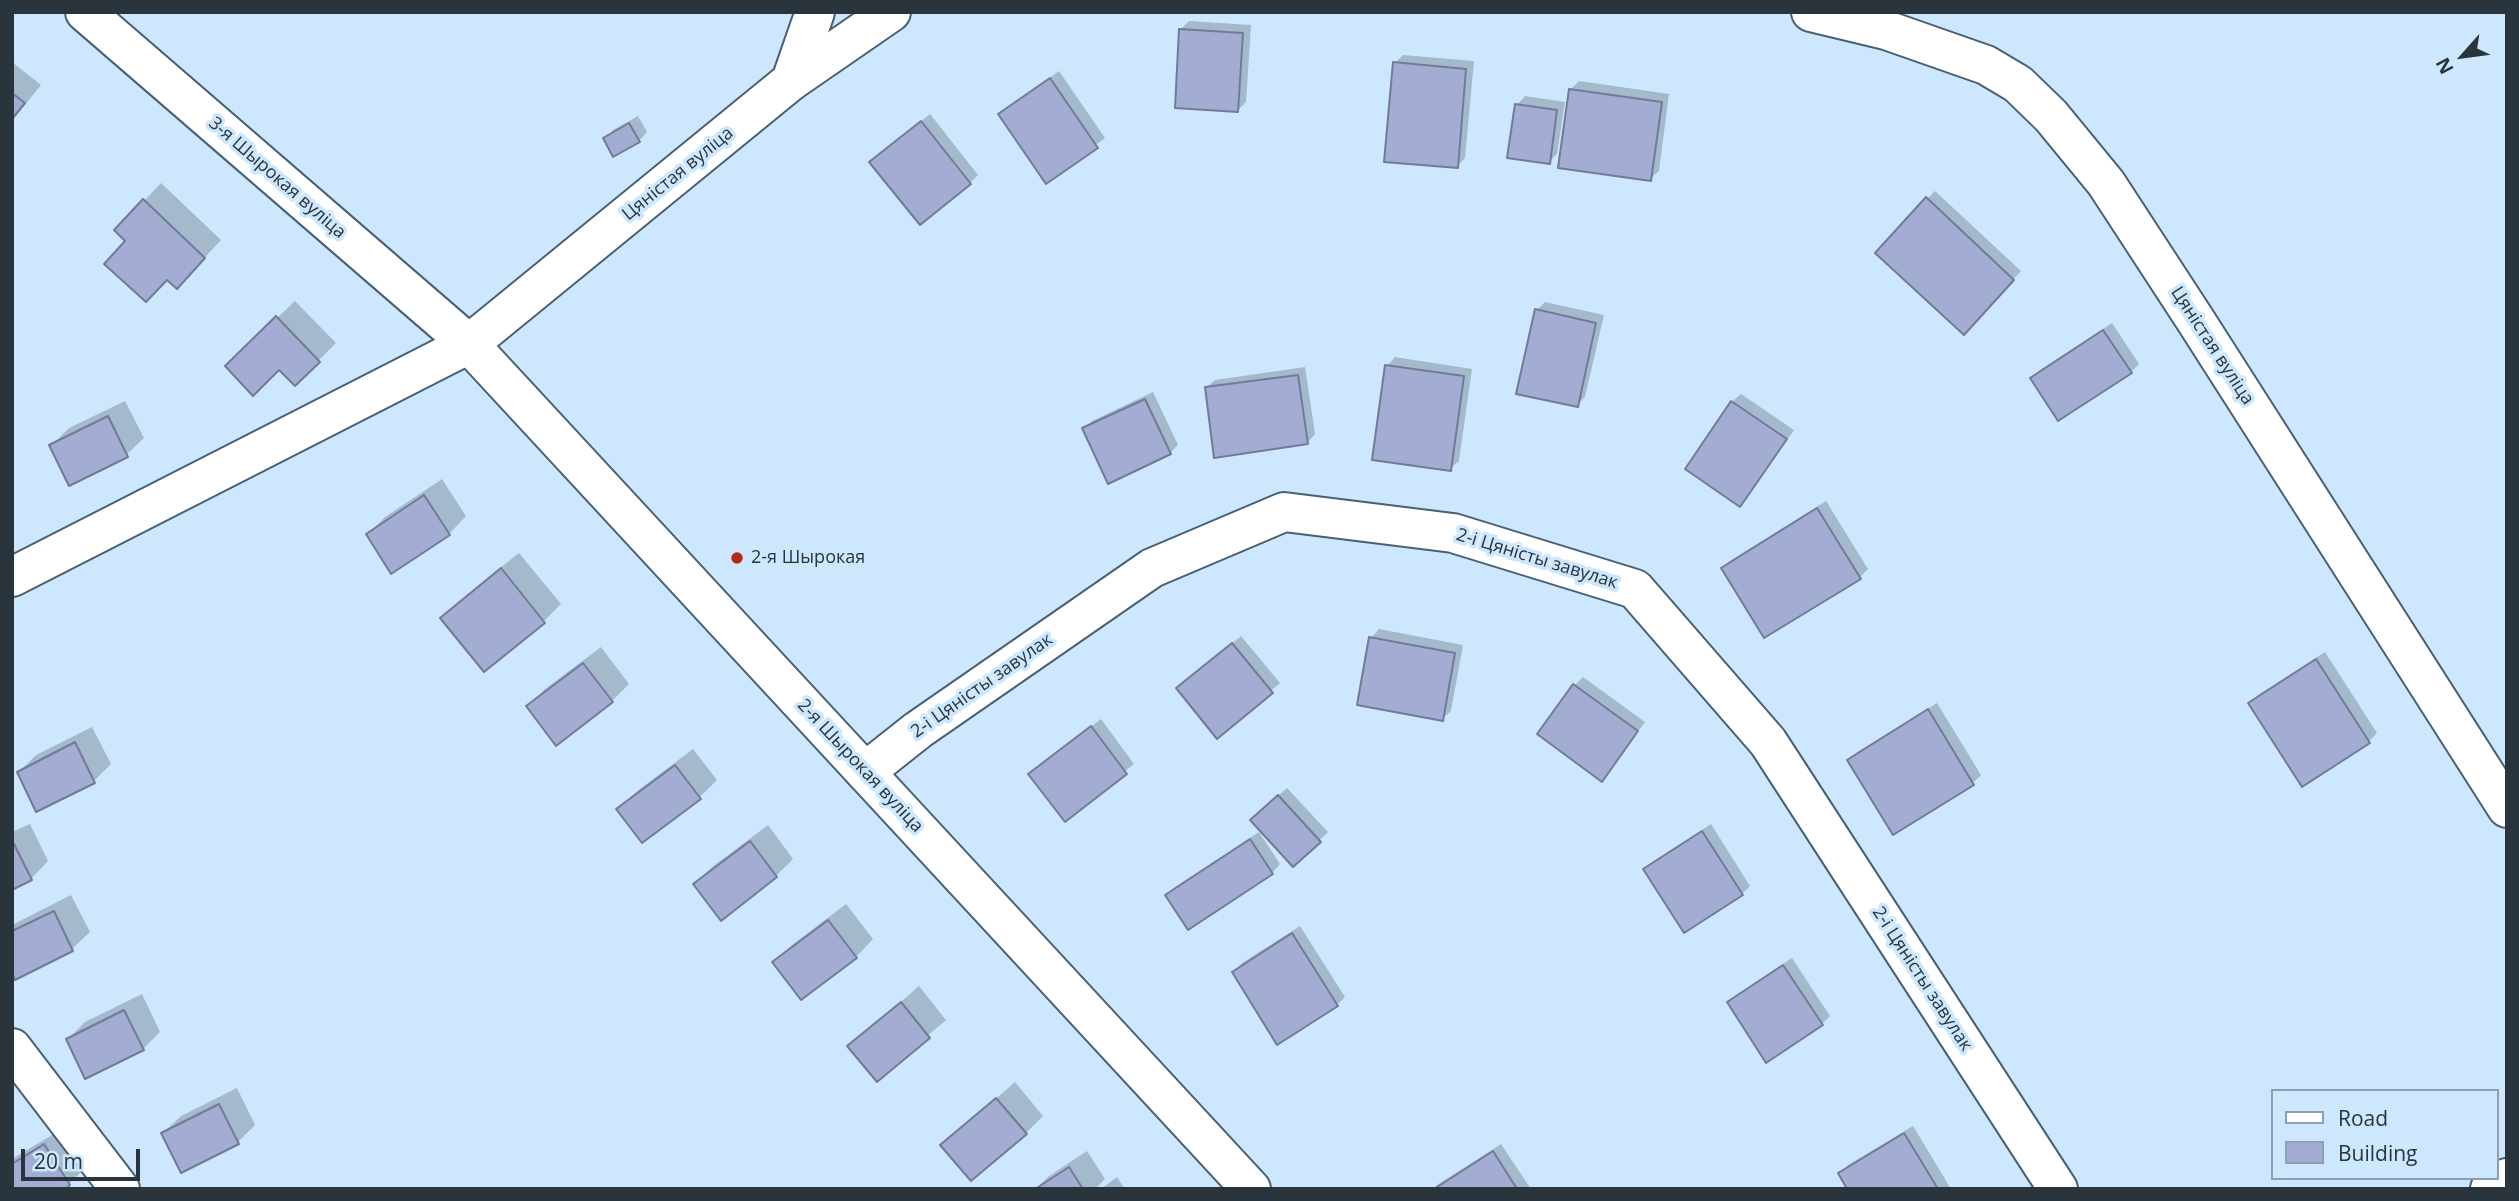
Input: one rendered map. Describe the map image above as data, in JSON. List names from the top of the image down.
{
  "streets": {
    "street": [
      "Цяністая вуліца",
      "3-я Шырокая вуліца",
      "2-і Цяністы завулак",
      "2-я Шырокая вуліца"
    ]
  },
  "crossings": [
    ["Цяністая вуліца", "3-я Шырокая вуліца"],
    ["Цяністая вуліца", "2-я Шырокая вуліца"],
    ["3-я Шырокая вуліца", "2-я Шырокая вуліца"],
    ["2-і Цяністы завулак", "2-я Шырокая вуліца"]
  ],
  "places": ["2-я Шырокая"],
  "legend": ["Road", "Building"],
  "scale_bar": "20 m",
  "north": "bottom left"
}
